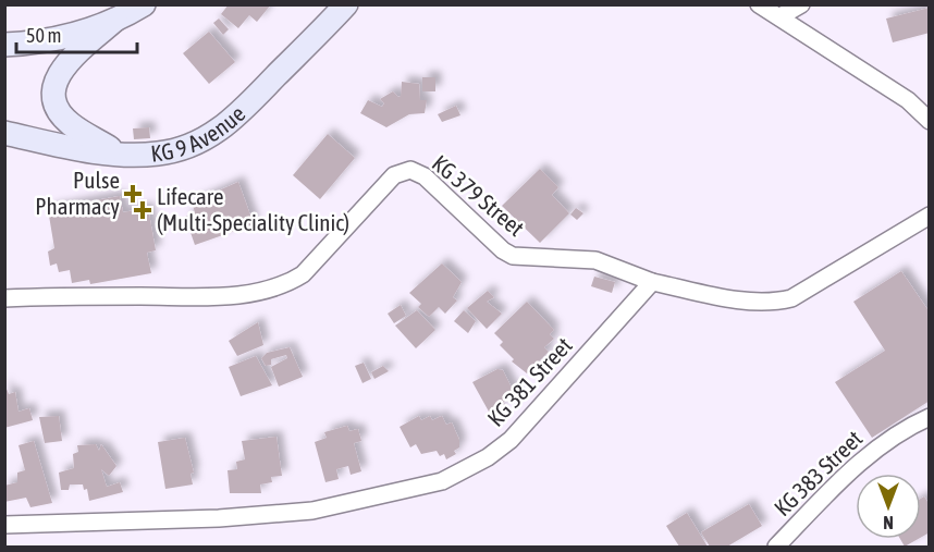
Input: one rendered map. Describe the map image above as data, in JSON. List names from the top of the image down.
{
  "streets": {
    "main road": ["KG 9 Avenue"],
    "street": ["KG 379 Street", "KG 381 Street", "KG 383 Street"]
  },
  "crossings": [
    ["KG 379 Street", "KG 381 Street"]
  ],
  "places": {
    "health": ["Pulse Pharmacy", "Lifecare (Multi-Speciality Clinic)"]
  },
  "scale_bar": "50 m",
  "north": "bottom"
}
